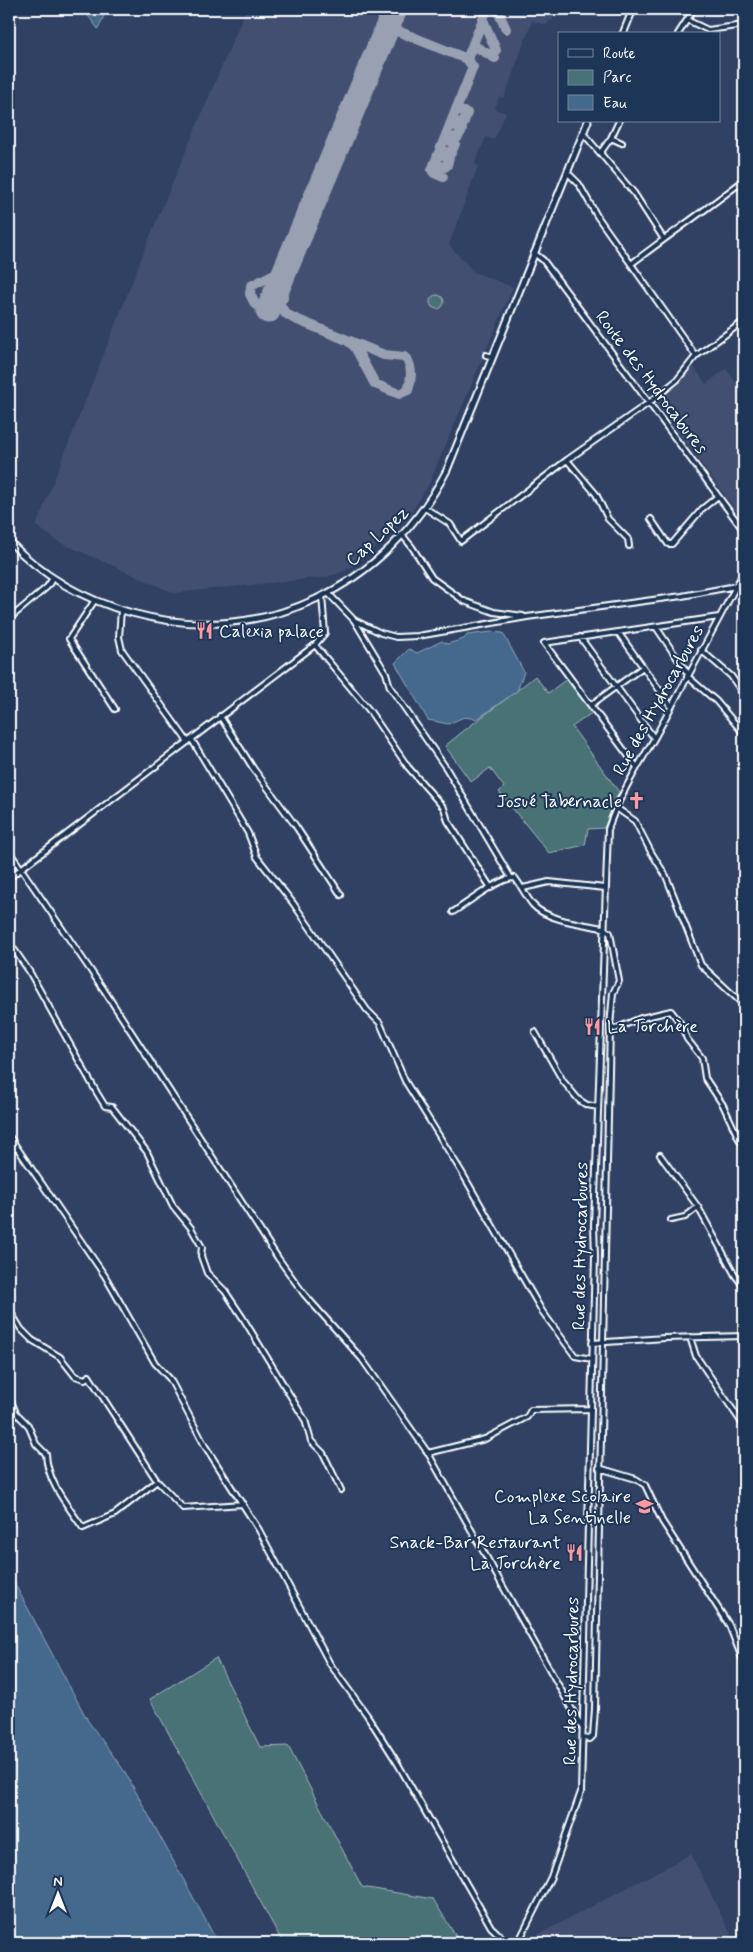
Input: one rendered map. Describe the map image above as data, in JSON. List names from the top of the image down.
{
  "streets": {
    "street": ["Route des Hydrocabures", "Cap Lopez", "Rue des Hydrocarbures"]
  },
  "crossings": [
    ["Route des Hydrocabures", "Cap Lopez"]
  ],
  "places": {
    "restaurant": ["Calexia palace", "La Torchère", "Snack-Bar Restaurant La Torchère"],
    "church": ["Josué Tabernacle"],
    "school or university": ["Complexe Scolaire La Sentinelle"]
  },
  "legend": ["Route", "Parc", "Eau"],
  "north": "top"
}
